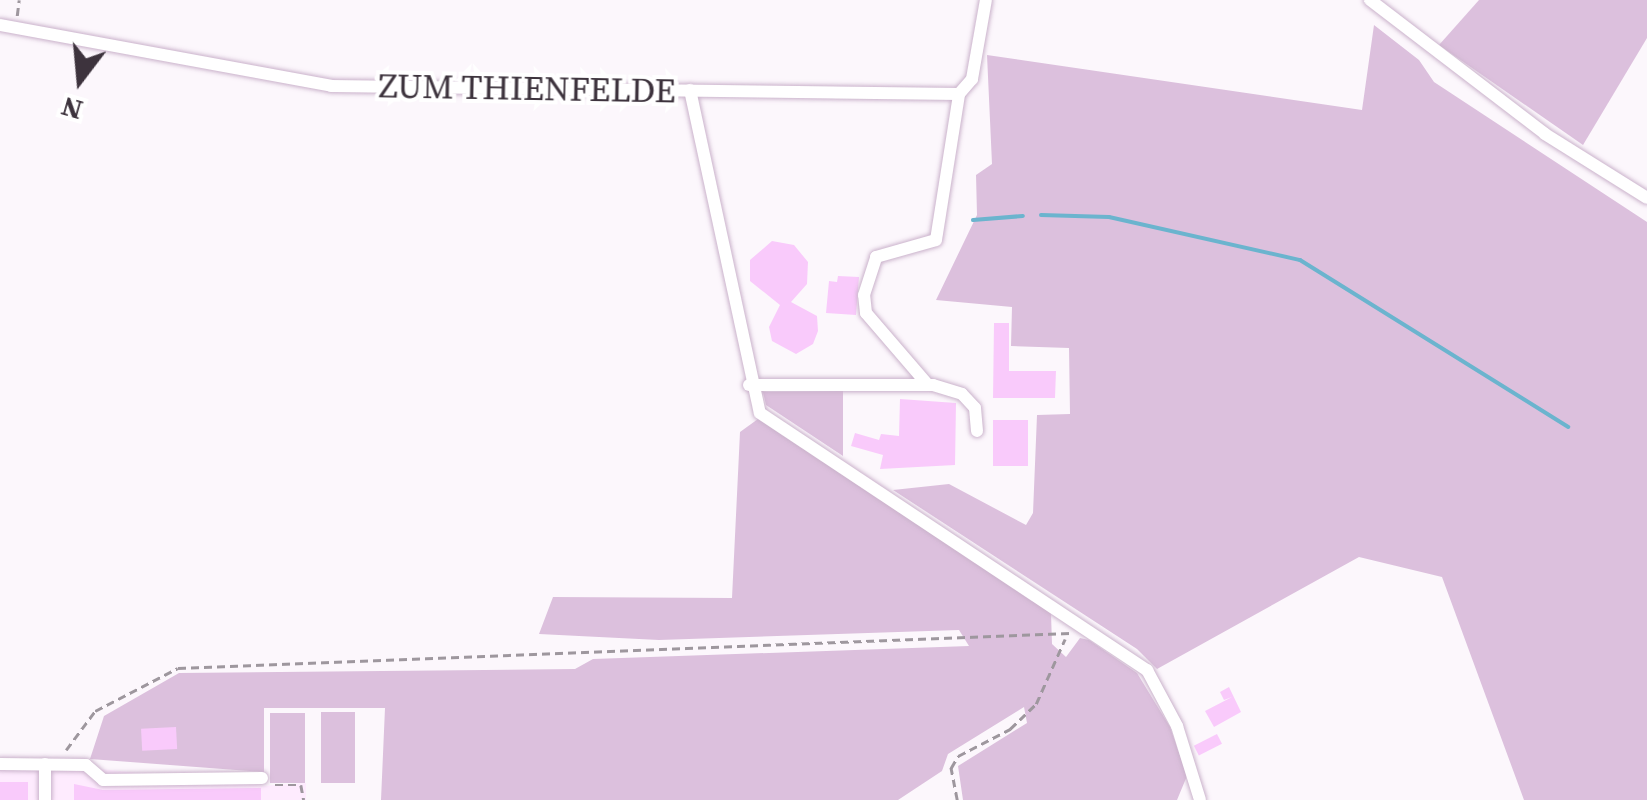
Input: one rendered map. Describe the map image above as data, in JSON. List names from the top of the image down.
{
  "streets": {
    "street": ["ZUM THIENFELDE"]
  },
  "north": "bottom"
}
